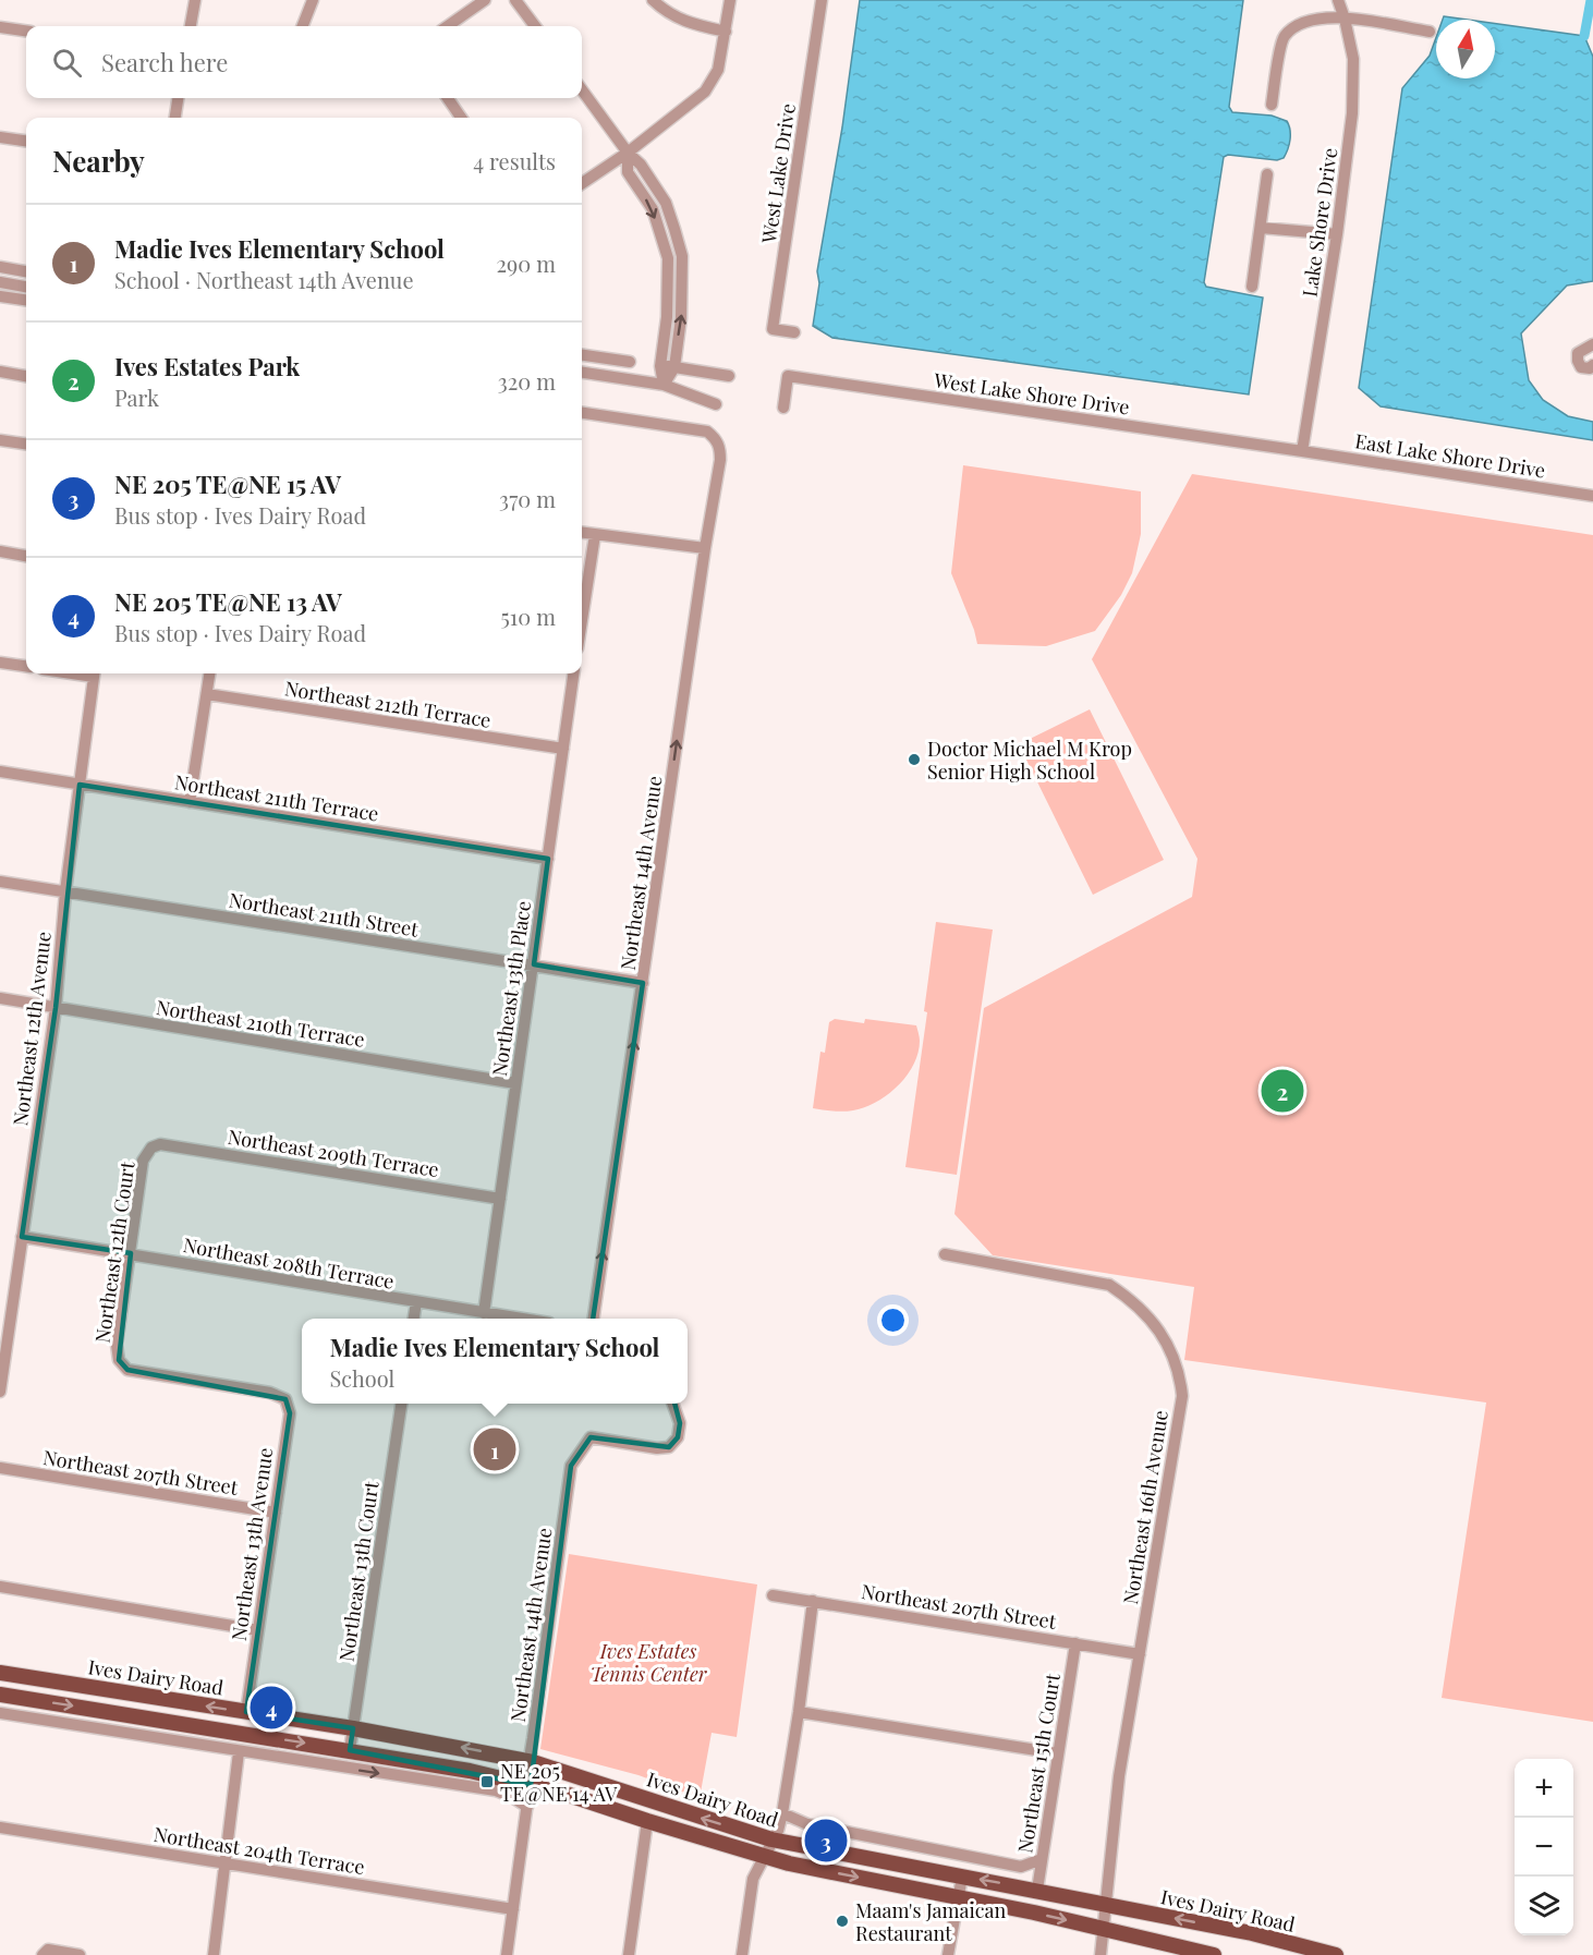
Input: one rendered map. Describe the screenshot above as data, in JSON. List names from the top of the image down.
{
  "streets": {
    "main road": ["Ives Dairy Road"],
    "street": [
      "West Lake Drive",
      "Lake Shore Drive",
      "West Lake Shore Drive",
      "East Lake Shore Drive",
      "Northeast 212th Terrace",
      "Northeast 211th Terrace",
      "Northeast 14th Avenue",
      "Northeast 211th Street",
      "Northeast 13th Place",
      "Northeast 210th Terrace",
      "Northeast 12th Avenue",
      "Northeast 209th Terrace",
      "Northeast 12th Court",
      "Northeast 208th Terrace",
      "Northeast 207th Street",
      "Northeast 16th Avenue",
      "Northeast 13th Avenue",
      "Northeast 13th Court",
      "Northeast 15th Court",
      "Northeast 204th Terrace"
    ]
  },
  "crossings": [
    ["Lake Shore Drive", "West Lake Shore Drive"],
    ["Lake Shore Drive", "East Lake Shore Drive"],
    ["West Lake Shore Drive", "East Lake Shore Drive"],
    ["Northeast 212th Terrace", "Northeast 13th Place"],
    ["Northeast 211th Terrace", "Northeast 13th Place"],
    ["Northeast 211th Terrace", "Northeast 12th Avenue"],
    ["Northeast 14th Avenue", "Northeast 211th Street"],
    ["Northeast 14th Avenue", "Ives Dairy Road"],
    ["Northeast 14th Avenue", "Northeast 204th Terrace"],
    ["Northeast 211th Street", "Northeast 13th Place"],
    ["Northeast 211th Street", "Northeast 12th Avenue"],
    ["Northeast 13th Place", "Northeast 210th Terrace"],
    ["Northeast 13th Place", "Northeast 209th Terrace"],
    ["Northeast 13th Place", "Northeast 208th Terrace"],
    ["Northeast 210th Terrace", "Northeast 12th Avenue"],
    ["Northeast 12th Avenue", "Northeast 208th Terrace"],
    ["Northeast 209th Terrace", "Northeast 12th Court"],
    ["Northeast 12th Court", "Northeast 208th Terrace"],
    ["Northeast 12th Court", "Northeast 13th Avenue"],
    ["Northeast 207th Street", "Northeast 16th Avenue"],
    ["Northeast 207th Street", "Northeast 13th Avenue"],
    ["Northeast 207th Street", "Northeast 15th Court"],
    ["Northeast 16th Avenue", "Ives Dairy Road"],
    ["Northeast 13th Avenue", "Ives Dairy Road"],
    ["Northeast 13th Court", "Ives Dairy Road"],
    ["Ives Dairy Road", "Northeast 15th Court"]
  ],
  "one_way": ["Northeast 14th Avenue"],
  "parks": ["Ives Estates Tennis Center"],
  "places": {
    "other": ["Doctor Michael M Krop Senior High School", "Maam's Jamaican Restaurant"],
    "transit": ["NE 205 TE@NE 14 AV"]
  },
  "north": "top",
  "page": {
    "search": "Search here",
    "heading": ["Nearby", "4 results"],
    "list": [
      {
        "mark": "1",
        "name": "Madie Ives Elementary School",
        "note": "School · Northeast 14th Avenue",
        "value": "290 m"
      },
      {
        "mark": "2",
        "name": "Ives Estates Park",
        "note": "Park",
        "value": "320 m"
      },
      {
        "mark": "3",
        "name": "NE 205 TE@NE 15 AV",
        "note": "Bus stop · Ives Dairy Road",
        "value": "370 m"
      },
      {
        "mark": "4",
        "name": "NE 205 TE@NE 13 AV",
        "note": "Bus stop · Ives Dairy Road",
        "value": "510 m"
      }
    ],
    "pins": [
      "2",
      "1",
      "4",
      "3"
    ],
    "popup": ["Madie Ives Elementary School", "School"],
    "map_buttons": ["+", "−"]
  }
}
